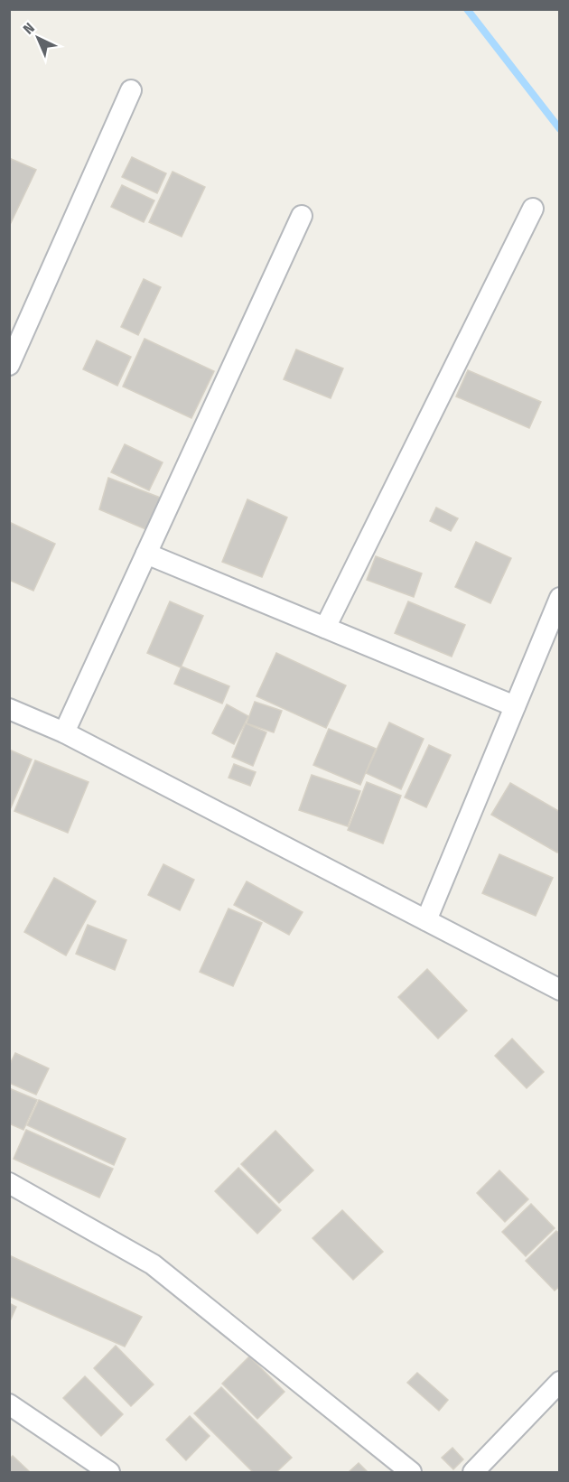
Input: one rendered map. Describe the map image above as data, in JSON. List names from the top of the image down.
{
  "north": "top left"
}
